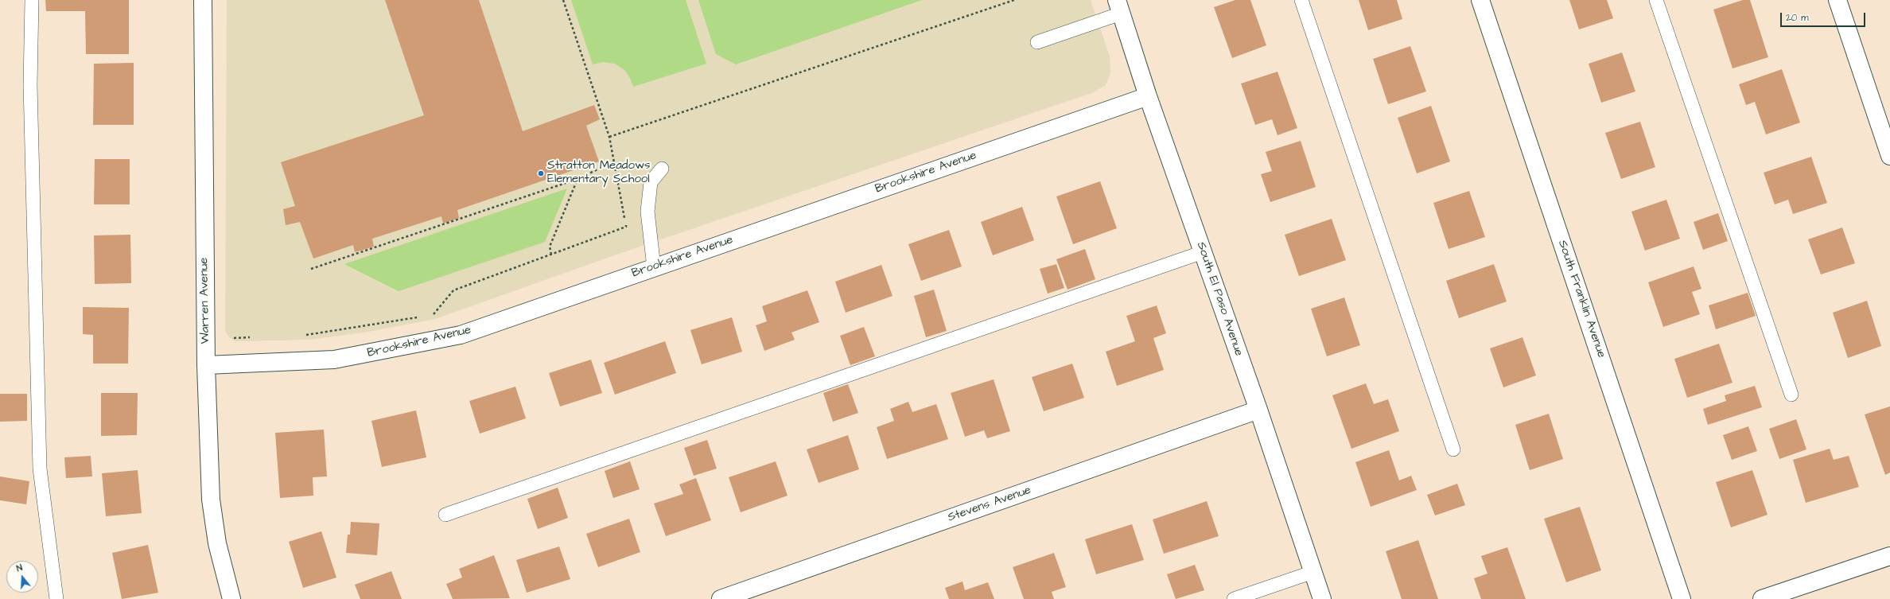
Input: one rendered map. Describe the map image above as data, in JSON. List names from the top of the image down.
{
  "streets": {
    "street": [
      "Brookshire Avenue",
      "South El Paso Avenue",
      "South Franklin Avenue",
      "Warren Avenue",
      "Stevens Avenue"
    ]
  },
  "crossings": [
    ["Brookshire Avenue", "South El Paso Avenue"],
    ["Brookshire Avenue", "Warren Avenue"],
    ["South El Paso Avenue", "Stevens Avenue"]
  ],
  "places": ["Stratton Meadows Elementary School"],
  "scale_bar": "20 m",
  "north": "top"
}
